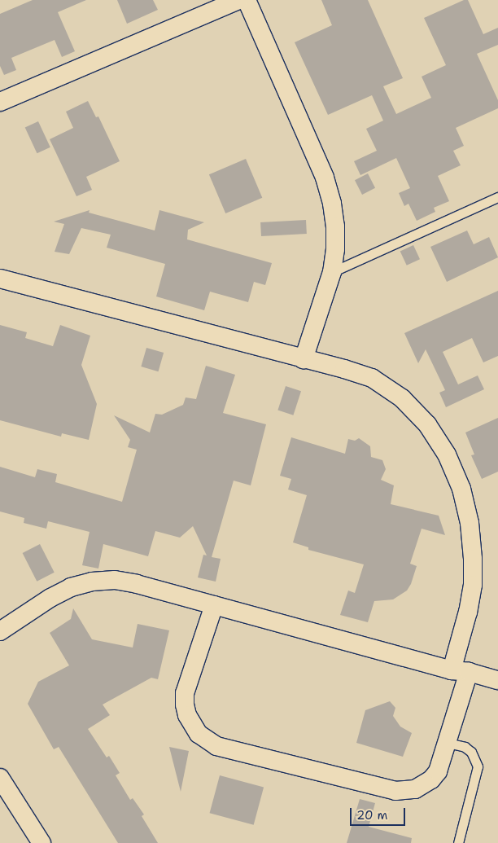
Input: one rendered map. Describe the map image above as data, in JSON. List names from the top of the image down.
{
  "scale_bar": "20 m"
}
